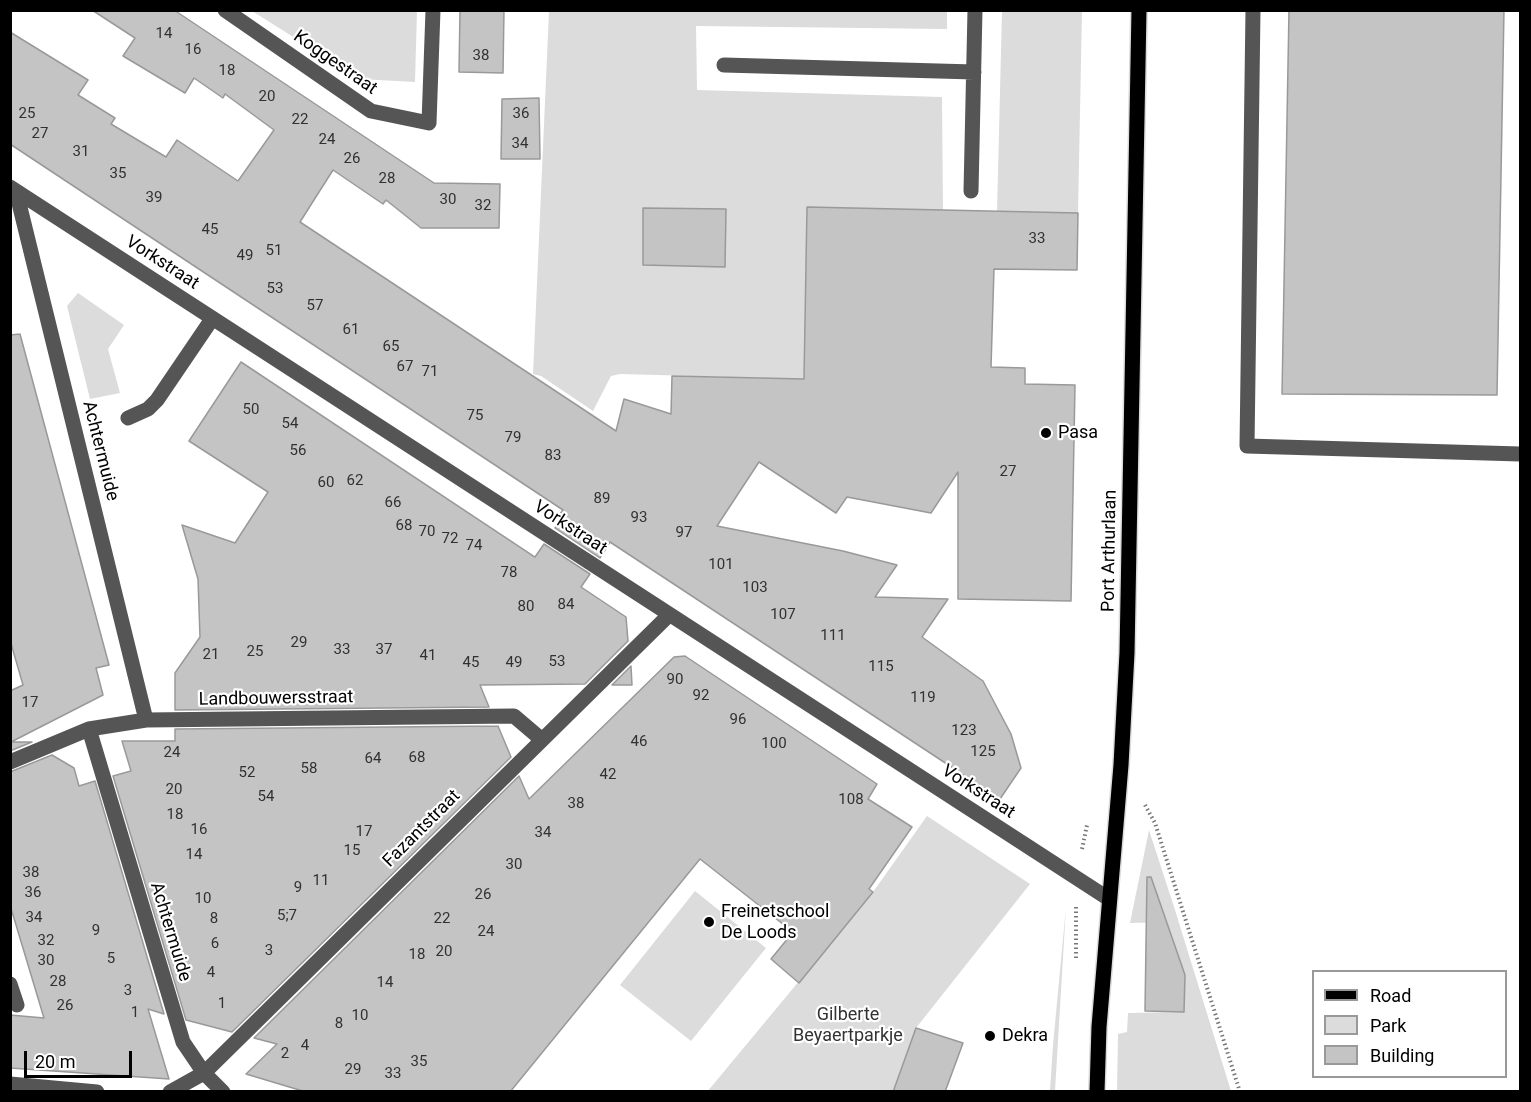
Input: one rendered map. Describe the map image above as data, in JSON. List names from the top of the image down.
{
  "streets": {
    "main road": ["Port Arthurlaan"],
    "street": [
      "Koggestraat",
      "Vorkstraat",
      "Achtermuide",
      "Landbouwersstraat",
      "Fazantstraat"
    ]
  },
  "crossings": [
    ["Vorkstraat", "Achtermuide"],
    ["Vorkstraat", "Port Arthurlaan"],
    ["Vorkstraat", "Fazantstraat"],
    ["Achtermuide", "Landbouwersstraat"],
    ["Achtermuide", "Fazantstraat"],
    ["Landbouwersstraat", "Fazantstraat"]
  ],
  "parks": ["Gilberte Beyaertparkje"],
  "places": ["Pasa", "Freinetschool De Loods", "Dekra"],
  "house_numbers": [
    "14",
    "16",
    "38",
    "18",
    "20",
    "25",
    "36",
    "22",
    "27",
    "24",
    "34",
    "31",
    "26",
    "35",
    "28",
    "39",
    "30",
    "32",
    "45",
    "33",
    "51",
    "49",
    "53",
    "57",
    "61",
    "65",
    "67",
    "71",
    "50",
    "75",
    "54",
    "79",
    "56",
    "83",
    "27",
    "62",
    "60",
    "89",
    "66",
    "93",
    "68",
    "70",
    "97",
    "72",
    "74",
    "101",
    "78",
    "103",
    "84",
    "80",
    "107",
    "111",
    "29",
    "33",
    "37",
    "25",
    "21",
    "41",
    "53",
    "45",
    "49",
    "115",
    "90",
    "92",
    "119",
    "17",
    "96",
    "123",
    "46",
    "100",
    "125",
    "24",
    "68",
    "64",
    "58",
    "52",
    "42",
    "20",
    "54",
    "108",
    "38",
    "18",
    "16",
    "17",
    "34",
    "15",
    "14",
    "30",
    "38",
    "11",
    "9",
    "36",
    "26",
    "10",
    "5;7",
    "34",
    "8",
    "22",
    "9",
    "24",
    "32",
    "6",
    "3",
    "20",
    "18",
    "5",
    "30",
    "4",
    "28",
    "14",
    "3",
    "1",
    "26",
    "1",
    "10",
    "8",
    "4",
    "2",
    "35",
    "29",
    "33"
  ],
  "legend": ["Road", "Park", "Building"],
  "scale_bar": "20 m"
}
